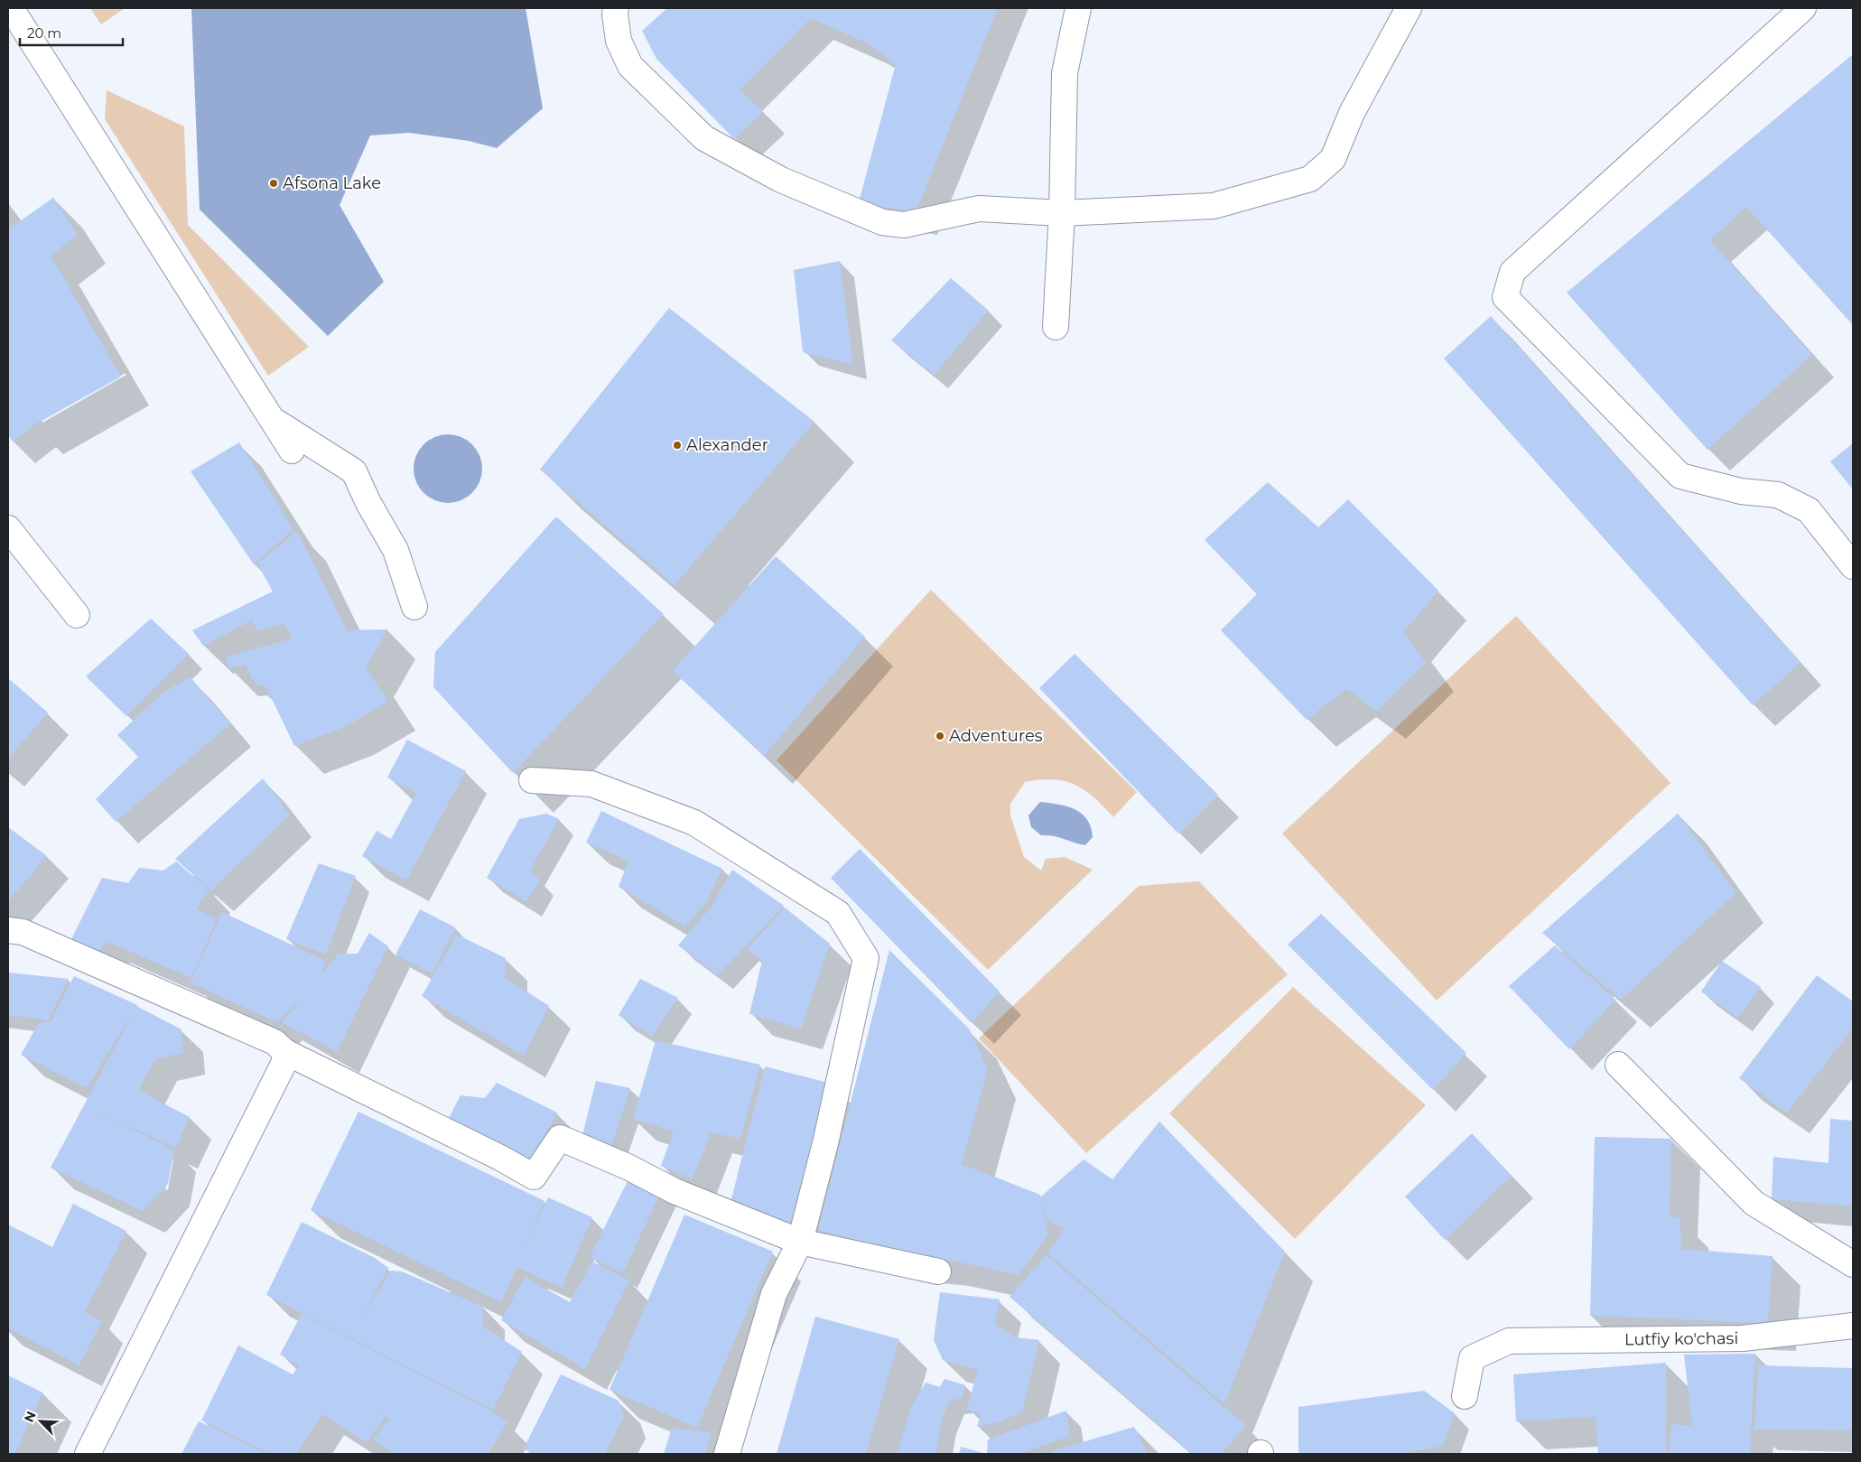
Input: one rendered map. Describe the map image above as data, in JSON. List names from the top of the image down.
{
  "streets": {
    "street": ["Lutfiy ko'chasi"]
  },
  "places": ["Afsona Lake", "Alexander", "Adventures"],
  "scale_bar": "20 m",
  "north": "top left"
}
